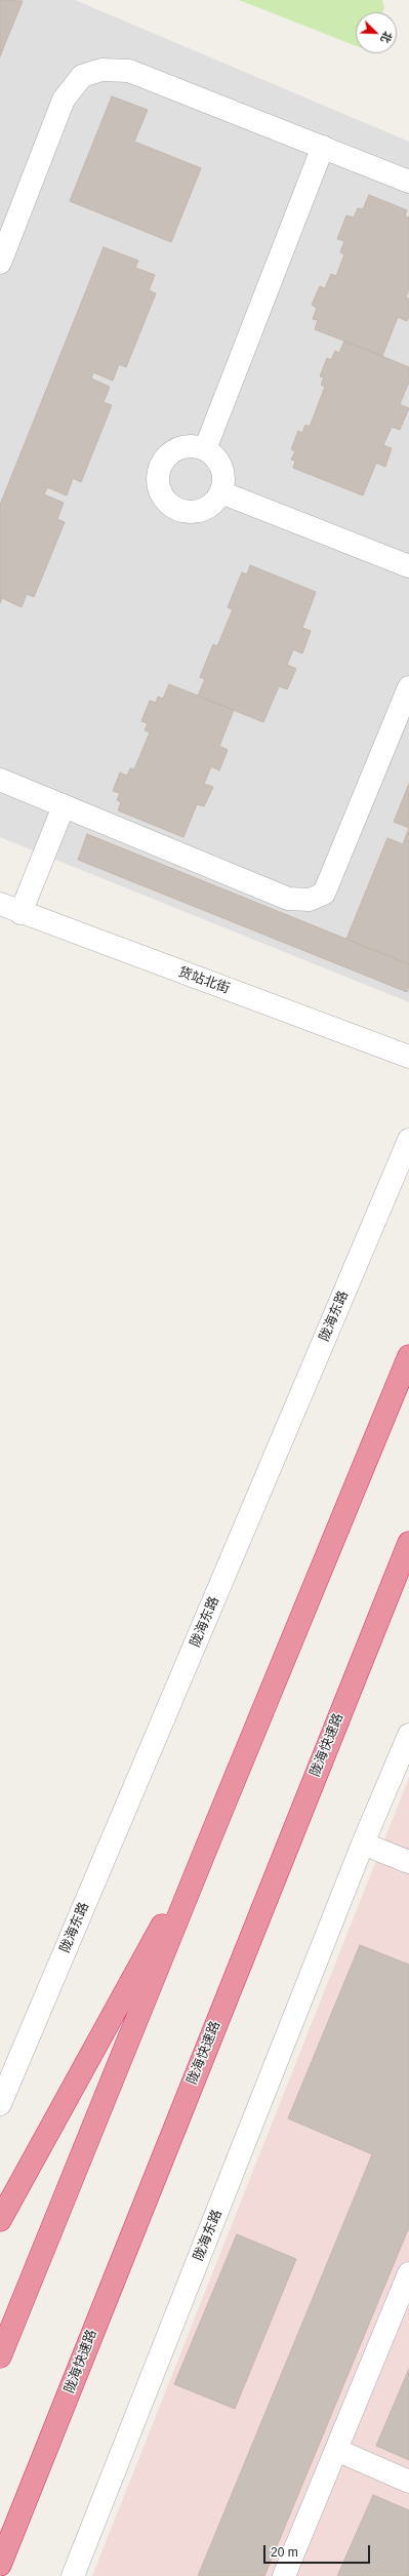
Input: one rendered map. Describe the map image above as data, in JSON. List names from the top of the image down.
{
  "streets": {
    "highway": ["陇海快速路"],
    "street": ["货站北街", "陇海东路"]
  },
  "scale_bar": "20 m",
  "north": "bottom right"
}
